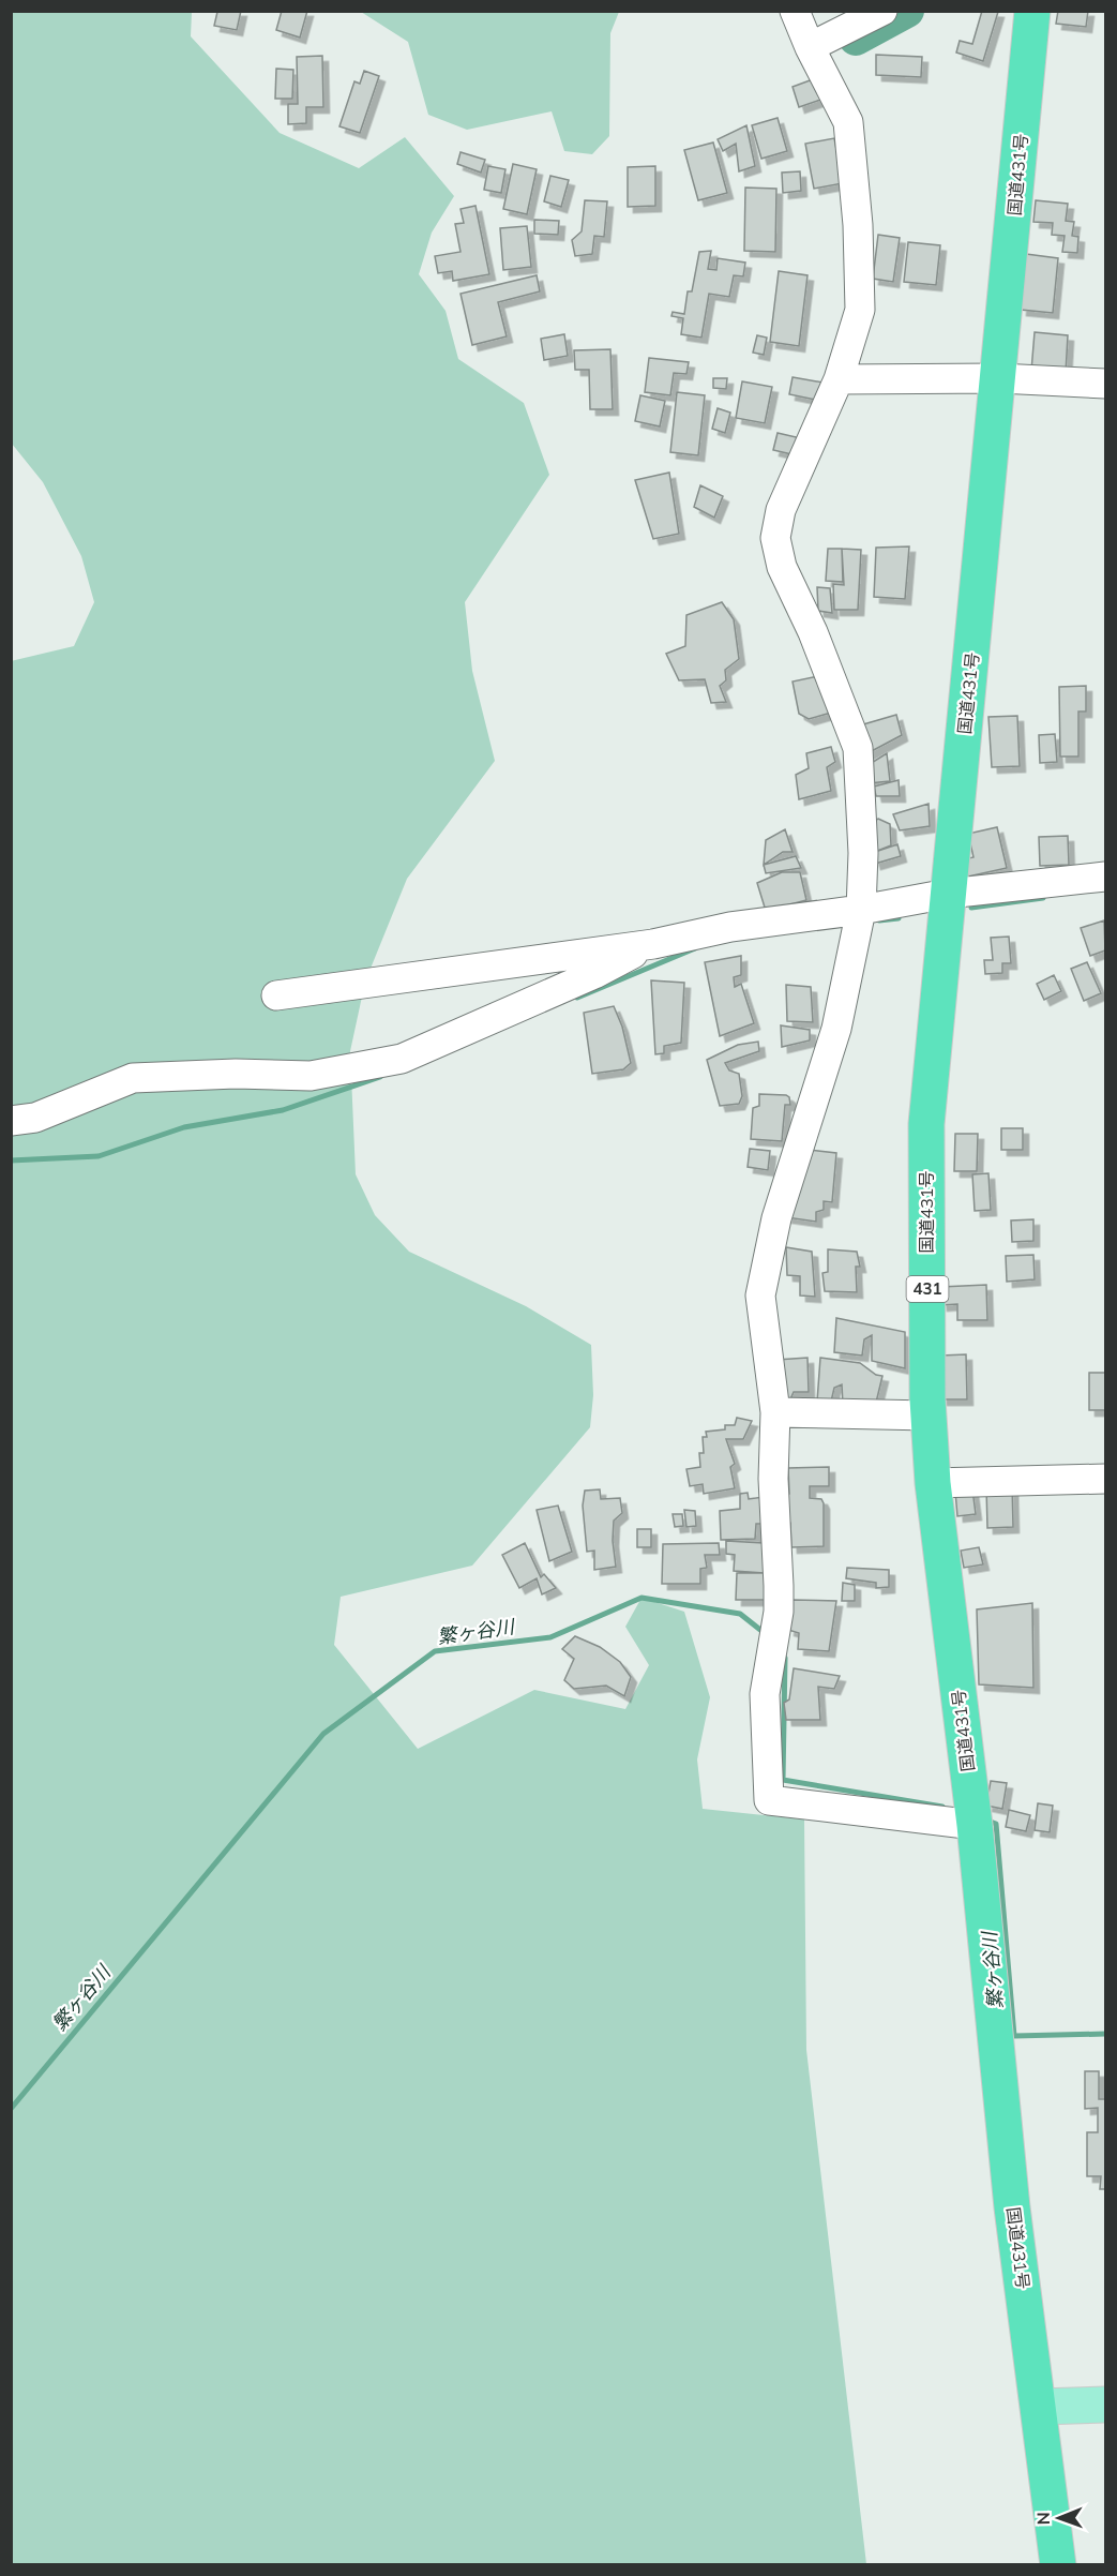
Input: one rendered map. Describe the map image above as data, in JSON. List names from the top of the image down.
{
  "streets": {
    "highway": ["国道431号", "431"]
  },
  "water": ["繁ヶ谷川"],
  "north": "left"
}
